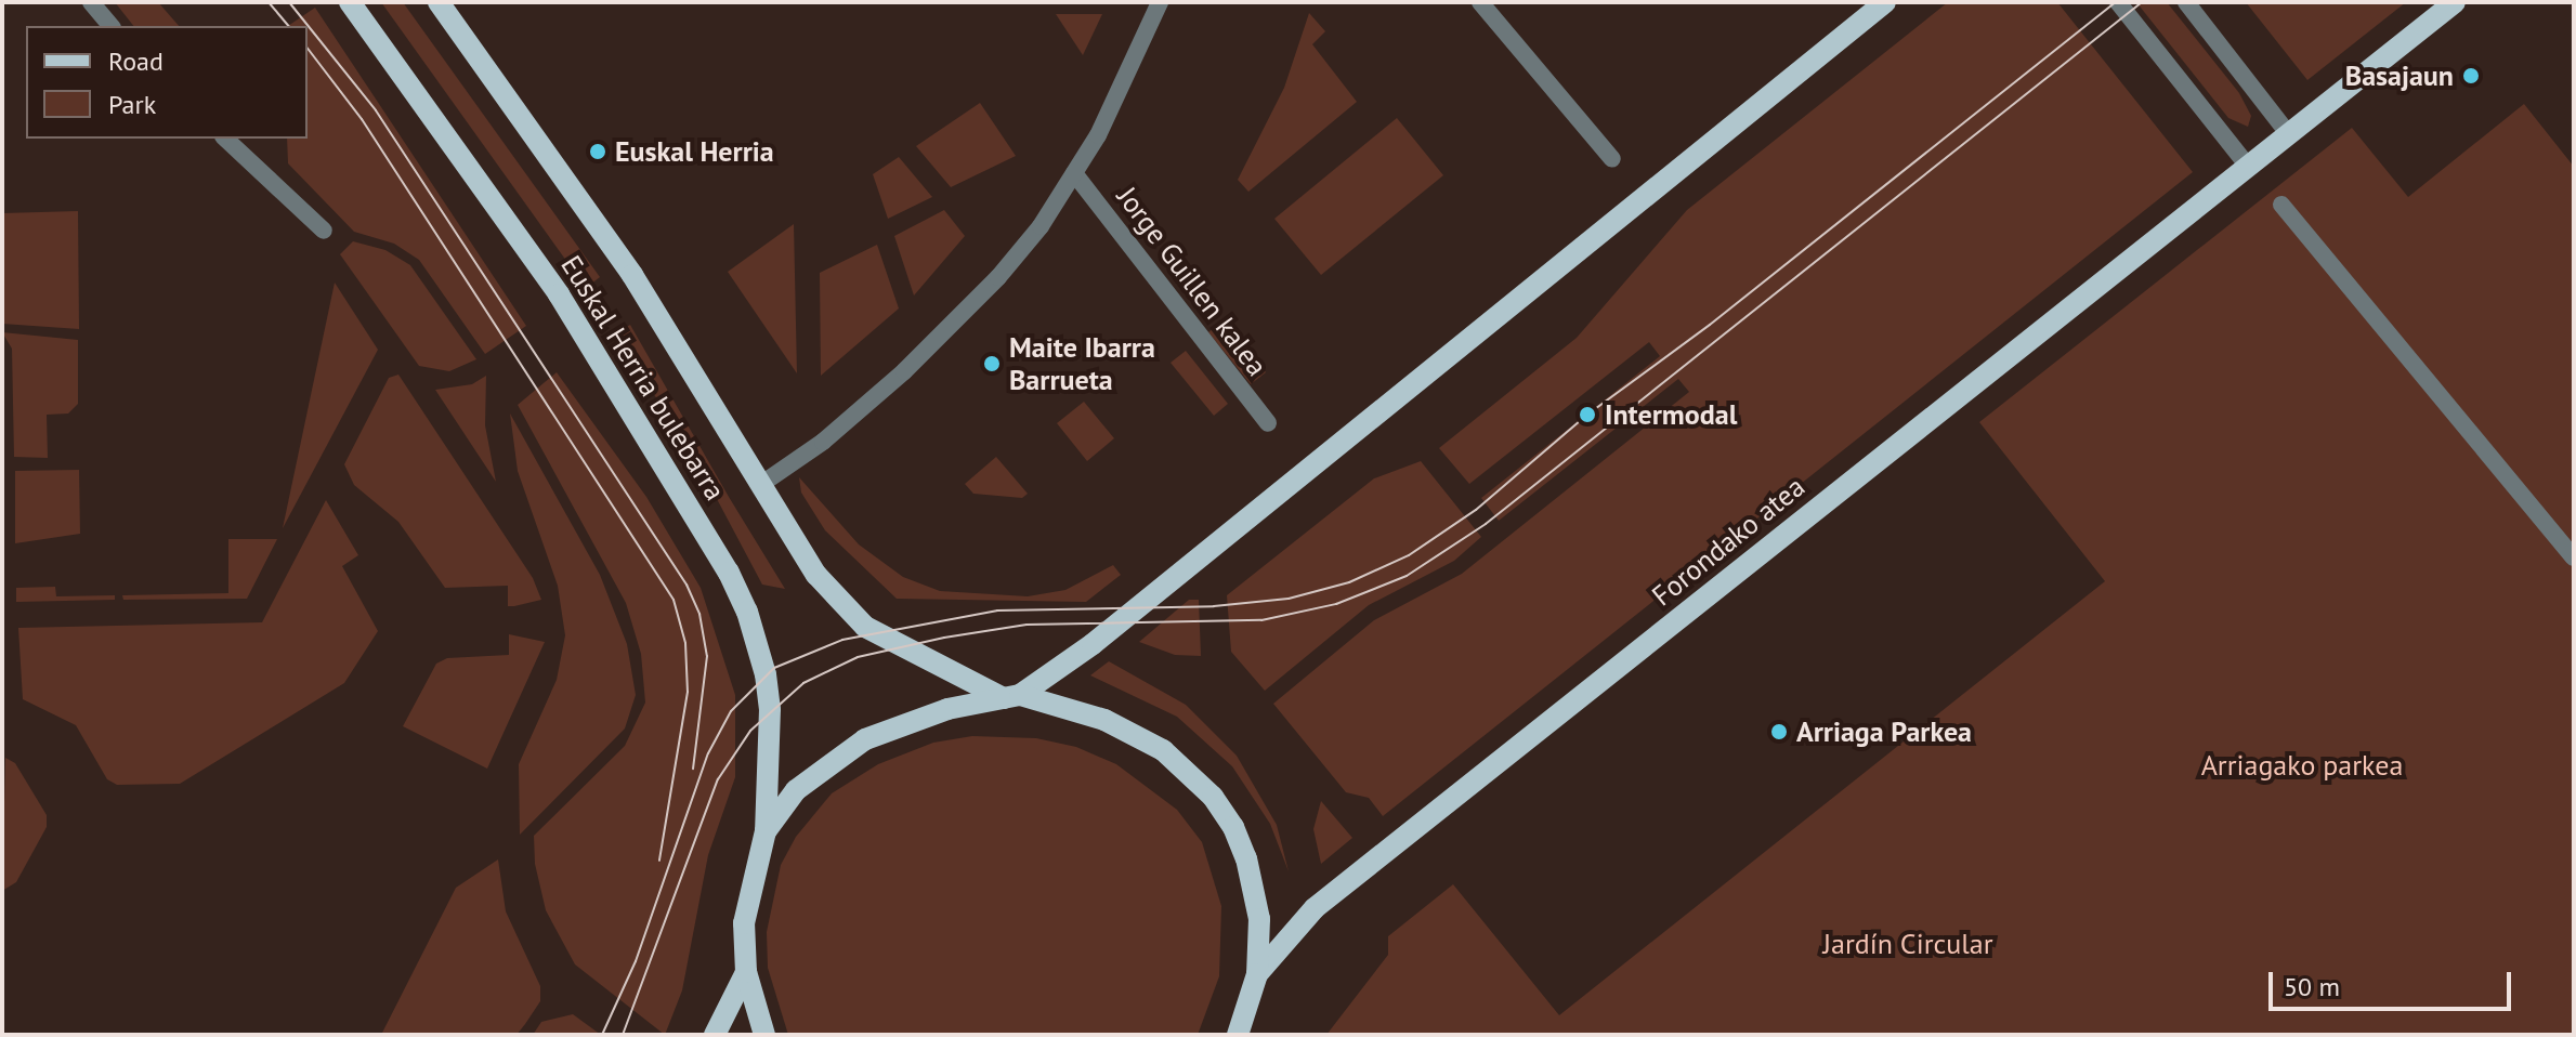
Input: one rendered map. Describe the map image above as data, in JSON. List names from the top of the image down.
{
  "streets": {
    "main road": ["Euskal Herria bulebarra", "Forondako atea"],
    "street": ["Jorge Guillen kalea"]
  },
  "crossings": [
    ["Euskal Herria bulebarra", "Forondako atea"]
  ],
  "parks": ["Arriagako parkea", "Jardín Circular"],
  "places": [
    "Basajaun",
    "Euskal Herria",
    "Maite Ibarra Barrueta",
    "Intermodal",
    "Arriaga Parkea"
  ],
  "legend": ["Road", "Park"],
  "scale_bar": "50 m"
}
